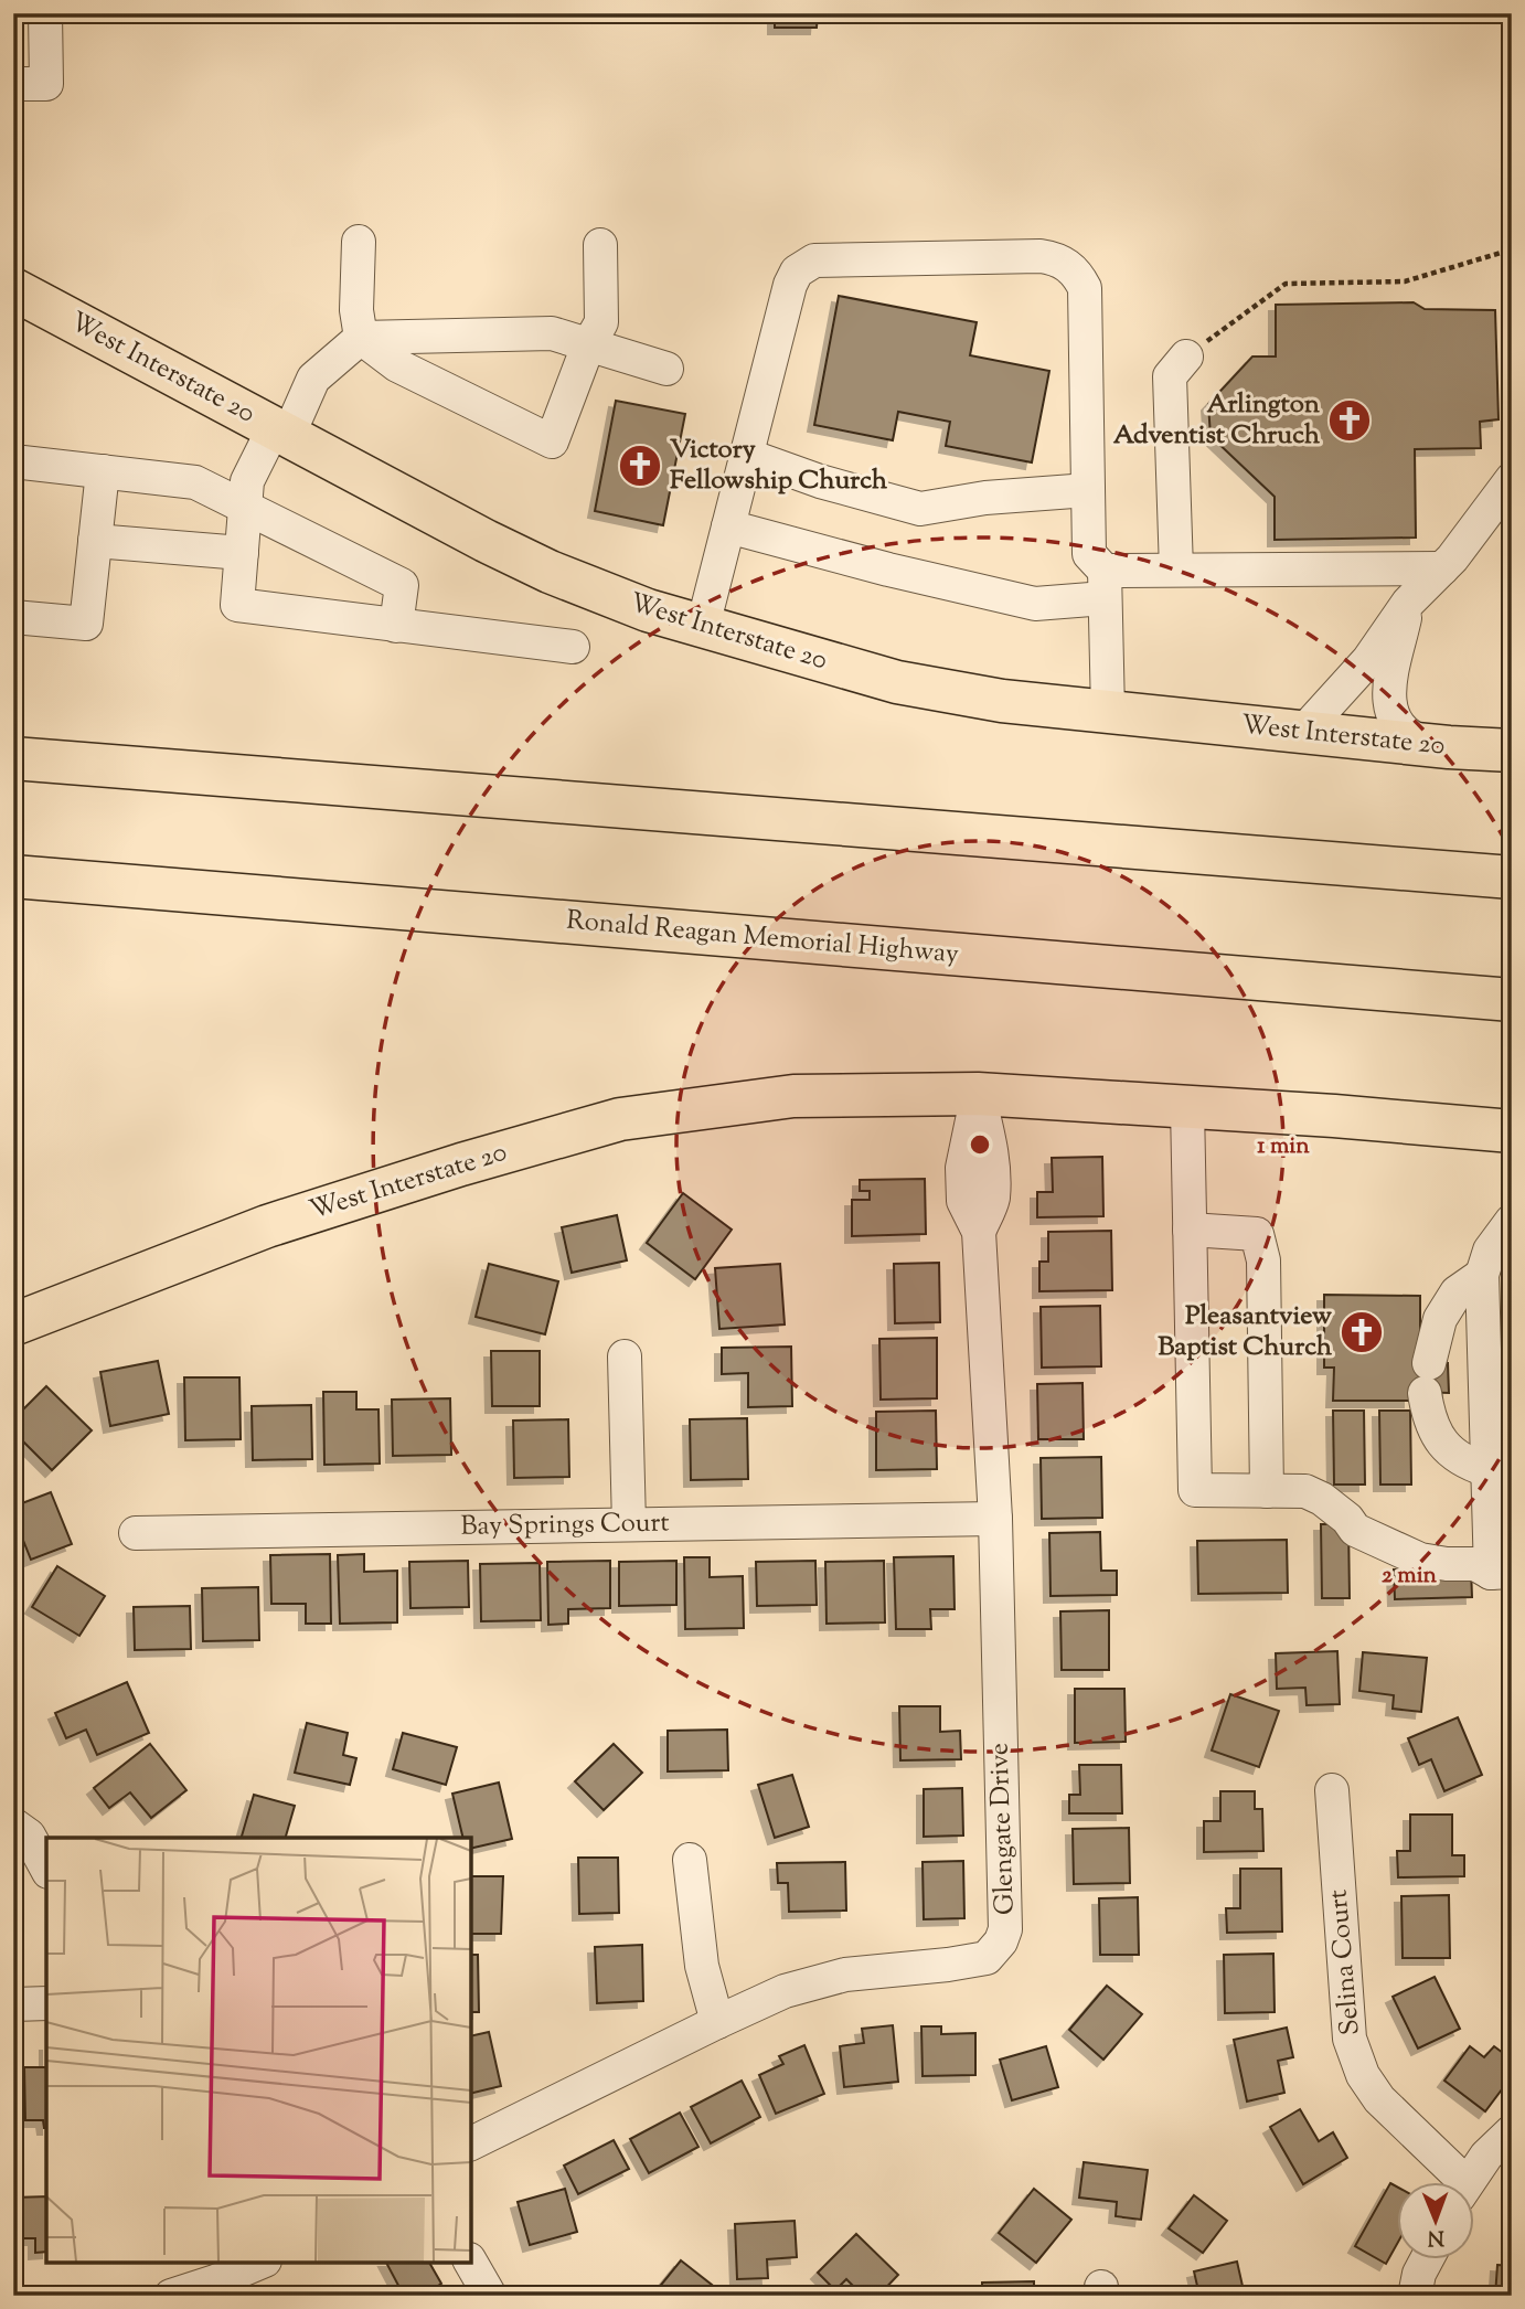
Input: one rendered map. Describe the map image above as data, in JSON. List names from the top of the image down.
{
  "streets": {
    "main road": ["West Interstate 20", "Ronald Reagan Memorial Highway"],
    "street": ["Bay Springs Court", "Glengate Drive", "Selina Court"]
  },
  "crossings": [
    ["West Interstate 20", "Glengate Drive"],
    ["Bay Springs Court", "Glengate Drive"]
  ],
  "places": {
    "church": ["Arlington Adventist Chruch", "Victory Fellowship Church", "Pleasantview Baptist Church"]
  },
  "north": "bottom",
  "rings": ["1 min", "2 min"]
}
